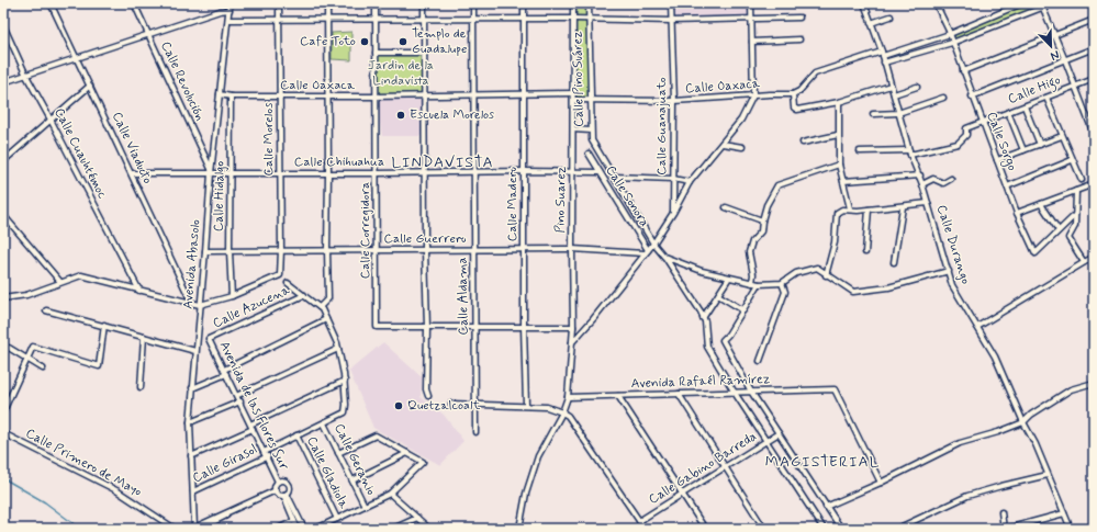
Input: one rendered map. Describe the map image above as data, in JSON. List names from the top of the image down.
{
  "streets": {
    "street": [
      "Calle Pino Suárez",
      "Calle Revolución",
      "Calle Oaxaca",
      "Calle Higo",
      "Calle Guanajuato",
      "Calle Morelos",
      "Calle Sorgo",
      "Calle Viaducto",
      "Calle Cuauhtémoc",
      "Calle Chihuahua",
      "Calle Hidalgo",
      "Calle Sonora",
      "Pino Suarez",
      "Calle Madero",
      "Calle Corregidora",
      "Calle Guerrero",
      "Calle Durango",
      "Avenida Abasolo",
      "Calle Aldama",
      "Calle Azucena",
      "Avenida Rafaél Ramírez",
      "Avenida de las Flores Sur",
      "Calle Geranio",
      "Calle Primero de Mayo",
      "Calle Girasol",
      "Calle Gabino Barreda",
      "Calle Gladiola"
    ]
  },
  "crossings": [
    ["Calle Pino Suárez", "Calle Oaxaca"],
    ["Calle Revolución", "Calle Chihuahua"],
    ["Calle Revolución", "Avenida Abasolo"],
    ["Calle Oaxaca", "Calle Guanajuato"],
    ["Calle Oaxaca", "Calle Morelos"],
    ["Calle Oaxaca", "Calle Hidalgo"],
    ["Calle Oaxaca", "Pino Suarez"],
    ["Calle Oaxaca", "Calle Madero"],
    ["Calle Oaxaca", "Calle Corregidora"],
    ["Calle Oaxaca", "Avenida Abasolo"],
    ["Calle Oaxaca", "Calle Aldama"],
    ["Calle Higo", "Calle Sorgo"],
    ["Calle Higo", "Calle Durango"],
    ["Calle Morelos", "Calle Chihuahua"],
    ["Calle Morelos", "Calle Hidalgo"],
    ["Calle Morelos", "Calle Guerrero"],
    ["Calle Viaducto", "Calle Chihuahua"],
    ["Calle Chihuahua", "Calle Hidalgo"],
    ["Calle Chihuahua", "Calle Sonora"],
    ["Calle Chihuahua", "Pino Suarez"],
    ["Calle Chihuahua", "Calle Madero"],
    ["Calle Chihuahua", "Calle Corregidora"],
    ["Calle Chihuahua", "Avenida Abasolo"],
    ["Calle Chihuahua", "Calle Aldama"],
    ["Calle Hidalgo", "Calle Guerrero"],
    ["Calle Sonora", "Calle Guerrero"],
    ["Pino Suarez", "Calle Guerrero"],
    ["Pino Suarez", "Avenida Rafaél Ramírez"],
    ["Calle Madero", "Calle Guerrero"],
    ["Calle Corregidora", "Calle Guerrero"],
    ["Calle Guerrero", "Avenida Abasolo"],
    ["Calle Guerrero", "Calle Aldama"],
    ["Avenida Abasolo", "Calle Girasol"],
    ["Calle Azucena", "Avenida de las Flores Sur"],
    ["Avenida de las Flores Sur", "Calle Girasol"],
    ["Calle Geranio", "Calle Girasol"],
    ["Calle Girasol", "Calle Gladiola"]
  ],
  "districts": ["LINDAVISTA", "MAGISTERIAL"],
  "parks": ["Jardin de la Lindavista"],
  "places": [
    "Cafe Toto",
    "Templo de Guadalupe",
    "Escuela Morelos",
    "Quetzalcoalt"
  ],
  "north": "bottom right"
}
